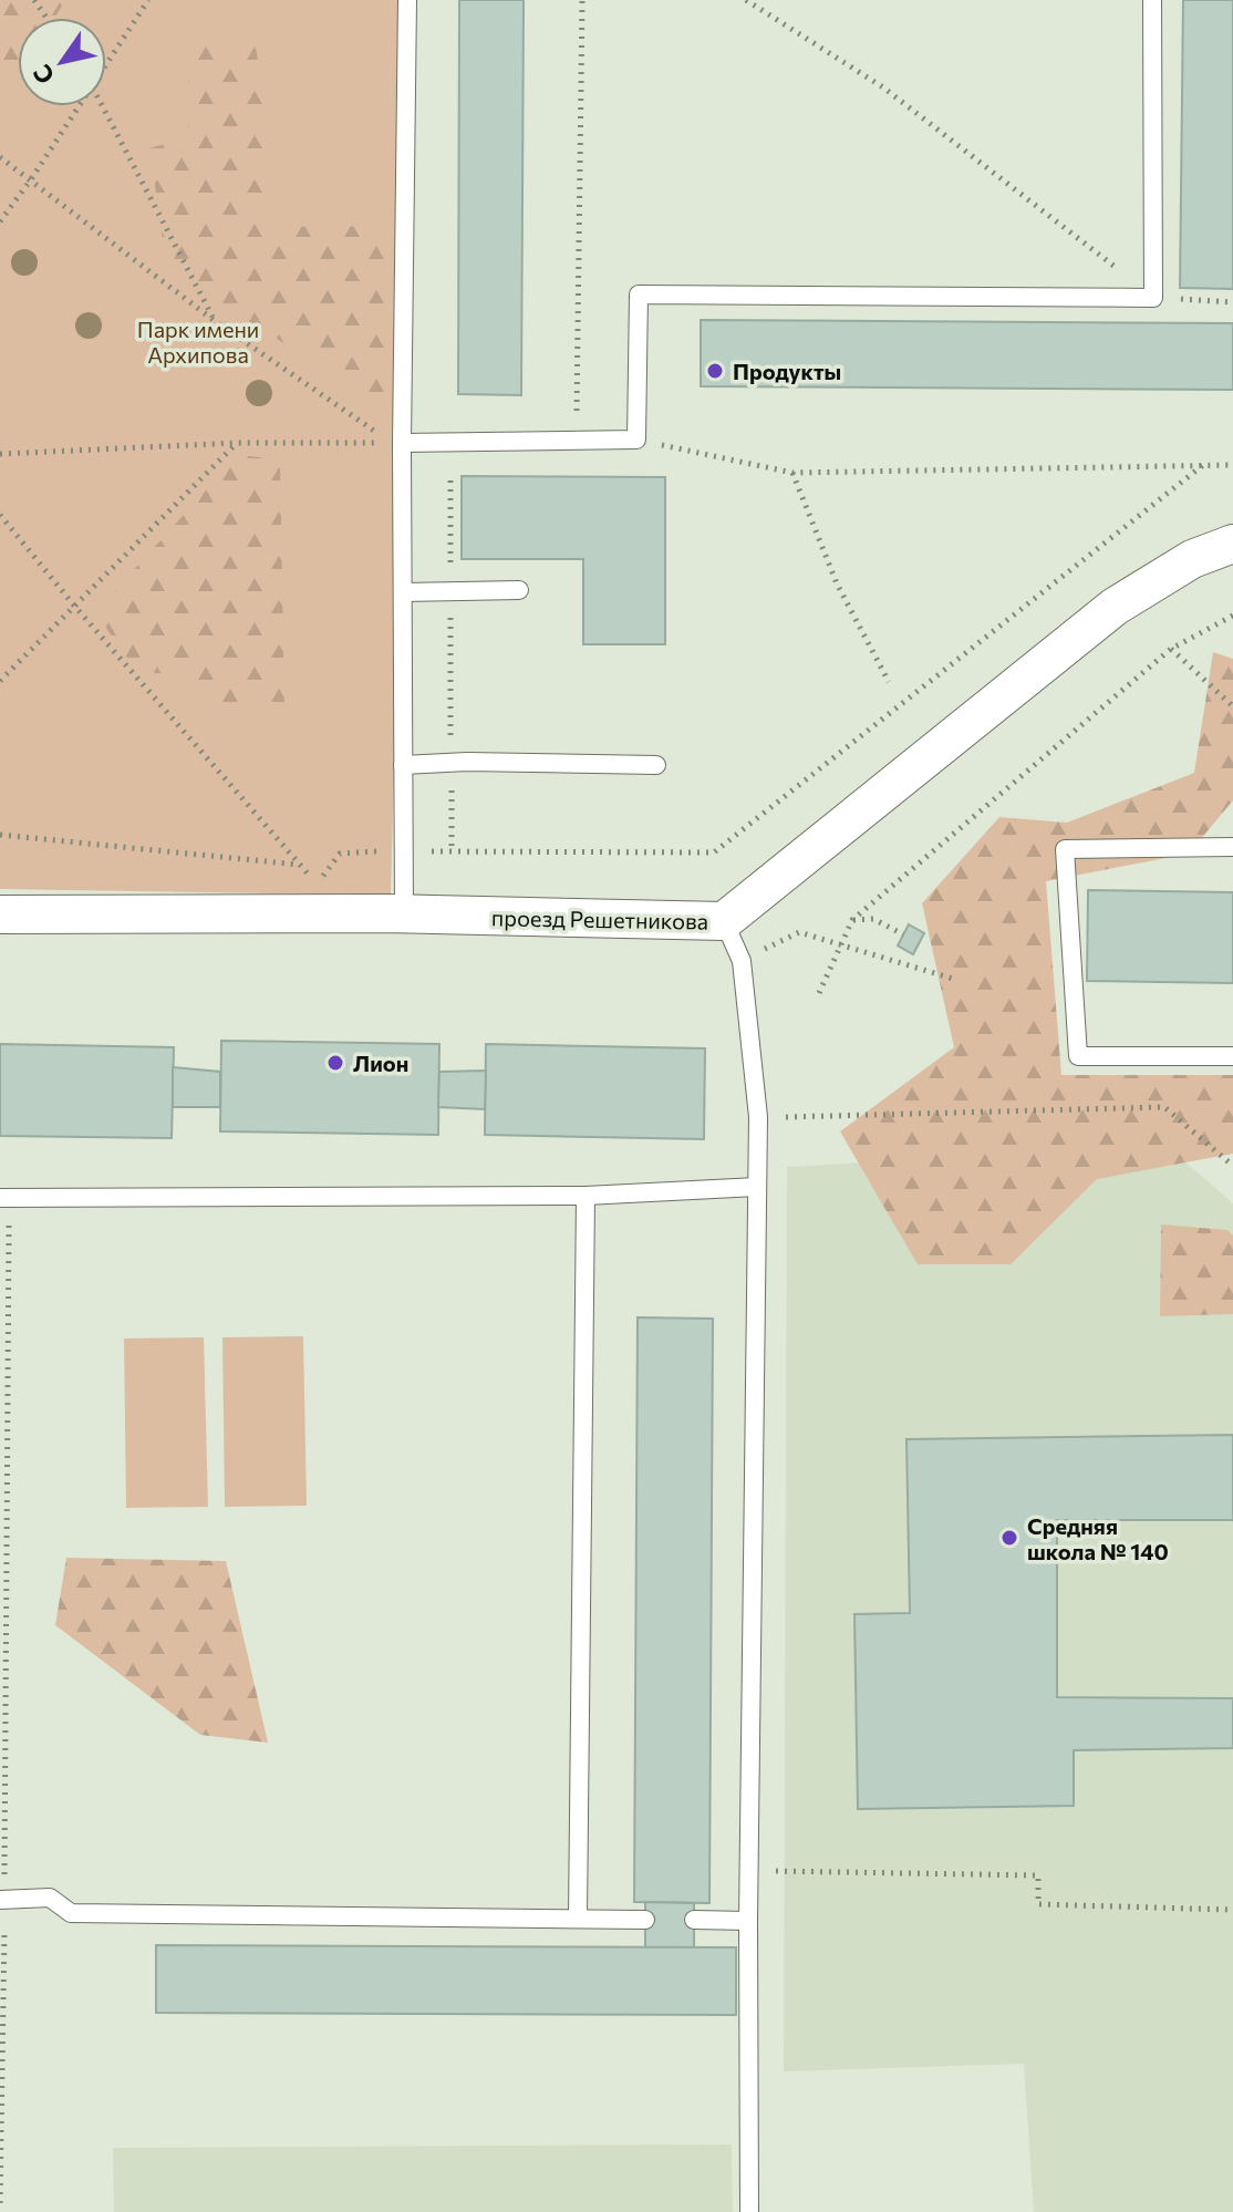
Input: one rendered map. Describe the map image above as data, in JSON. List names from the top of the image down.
{
  "streets": {
    "street": ["проезд Решетникова"]
  },
  "parks": ["Парк имени Архипова"],
  "places": ["Продукты", "Лион", "Средняя школа № 140"],
  "north": "bottom left"
}
